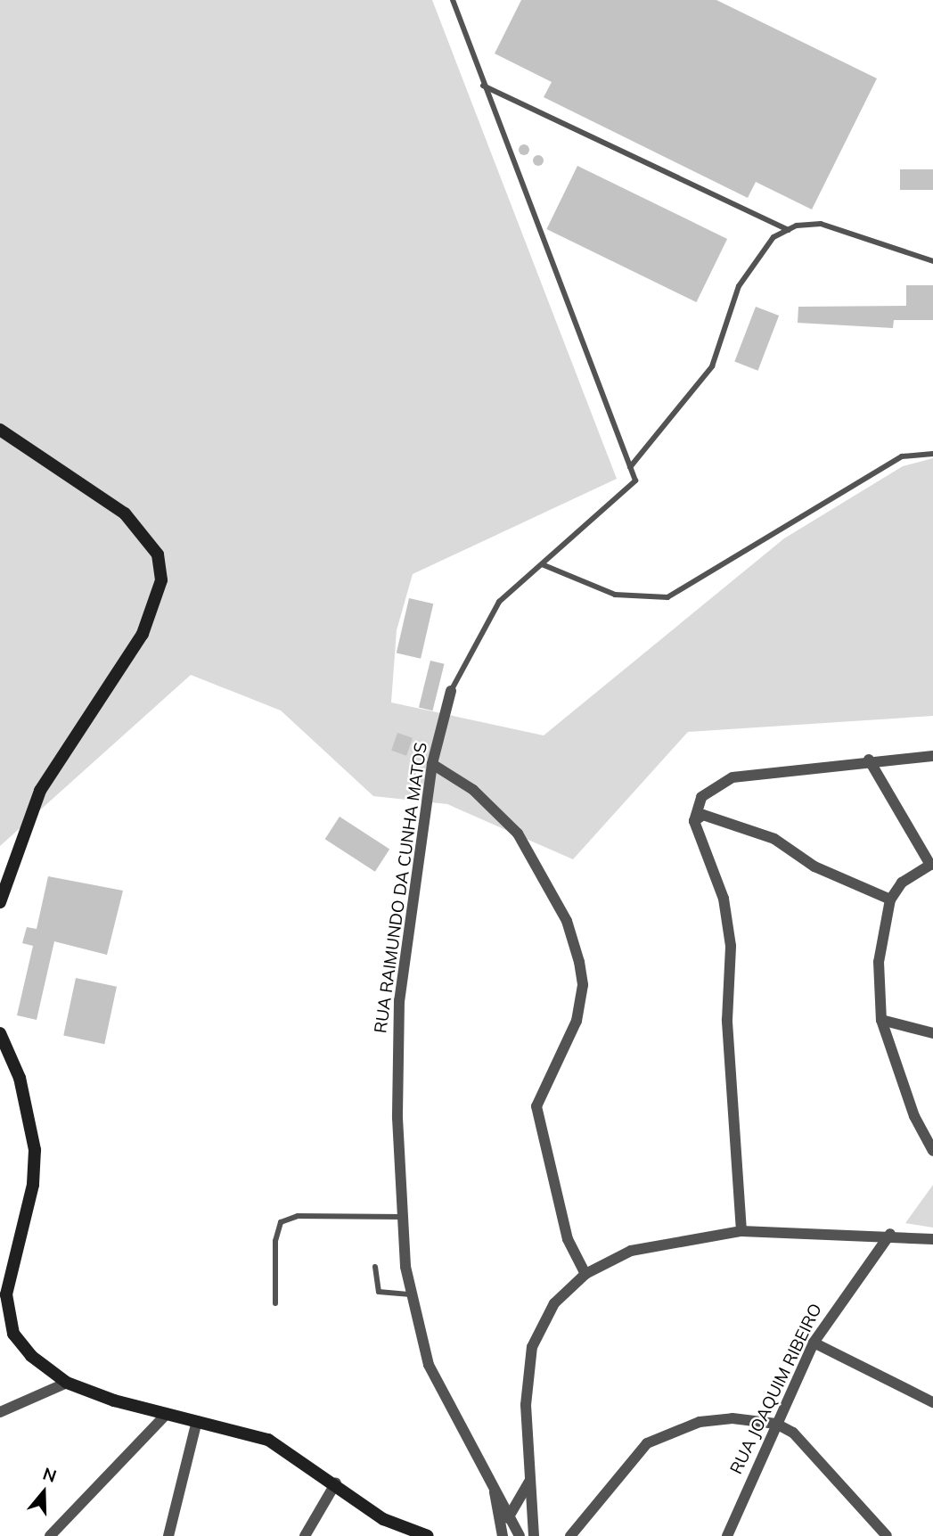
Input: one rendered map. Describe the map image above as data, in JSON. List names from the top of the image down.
{
  "streets": {
    "street": ["RUA RAIMUNDO DA CUNHA MATOS", "RUA JOAQUIM RIBEIRO"]
  },
  "north": "top"
}
